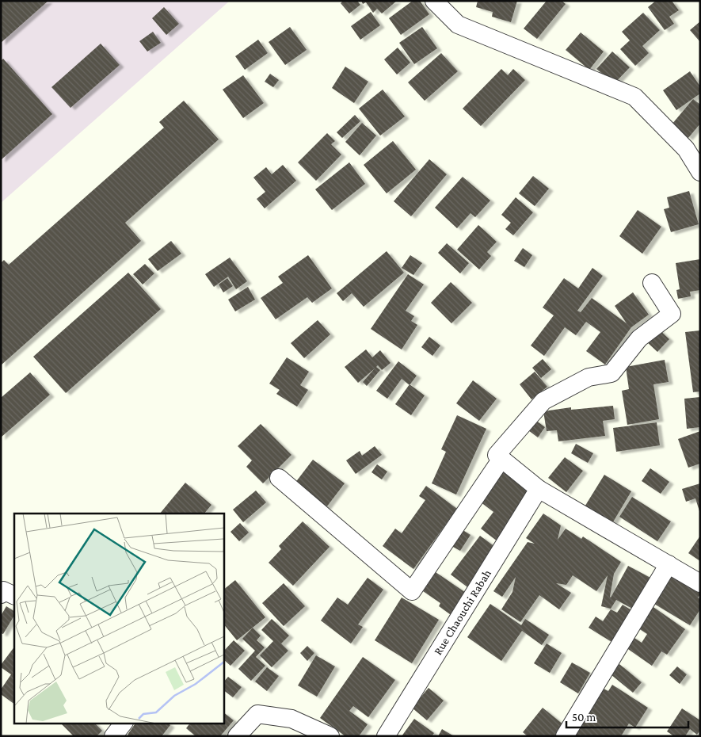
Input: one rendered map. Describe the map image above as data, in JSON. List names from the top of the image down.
{
  "streets": {
    "street": ["Rue Chaouchi Rabah"]
  },
  "scale_bar": "50 m"
}
